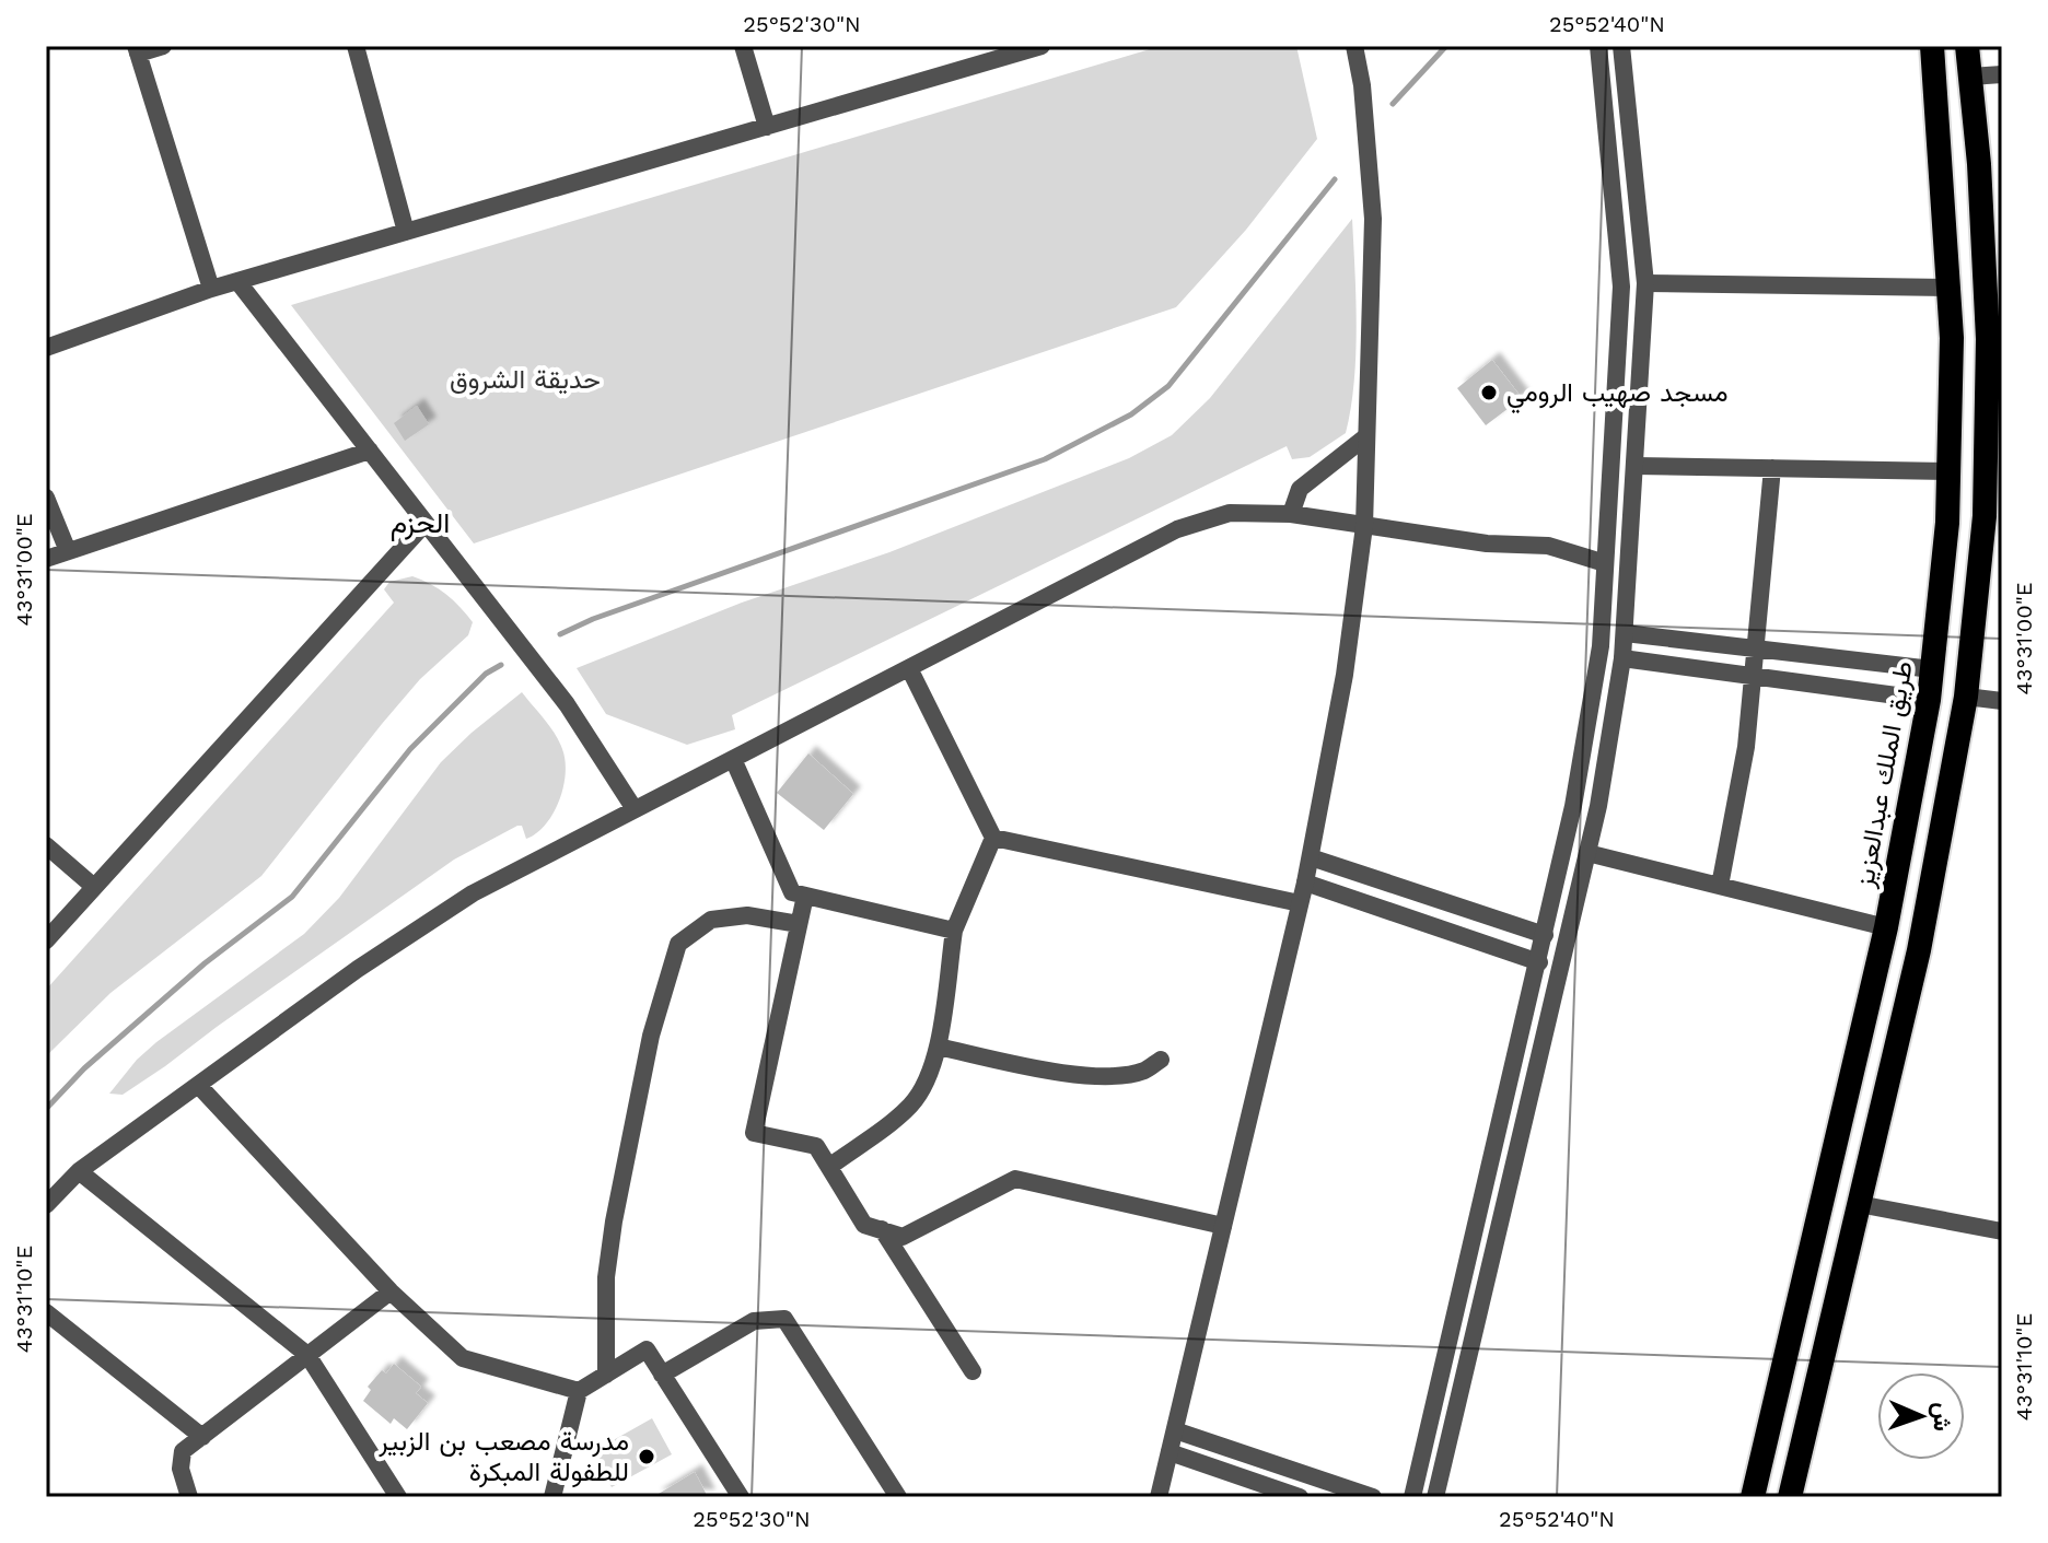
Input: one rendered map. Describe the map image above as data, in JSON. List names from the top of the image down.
{
  "streets": {
    "highway": ["طريق الملك عبدالعزيز"]
  },
  "districts": ["الحزم"],
  "parks": ["حديقة الشروق"],
  "places": ["مسجد صهيب الرومي", "مدرسة مصعب بن الزبير للطفولة المبكرة"],
  "north": "right",
  "coordinates": [
    "25°52'30\"N",
    "25°52'40\"N",
    "43°31'00\"E",
    "43°31'10\"E"
  ]
}
